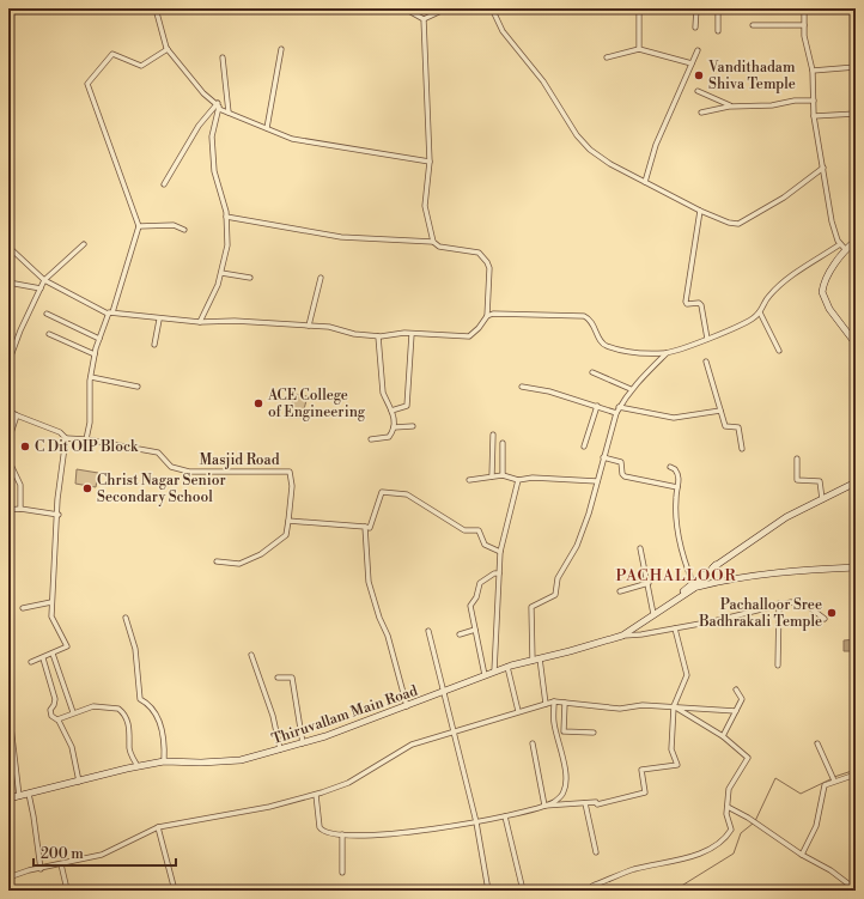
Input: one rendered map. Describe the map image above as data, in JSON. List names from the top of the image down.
{
  "streets": {
    "main road": ["Thiruvallam Main Road"],
    "street": ["Masjid Road"]
  },
  "districts": ["PACHALLOOR"],
  "places": [
    "Vandithadam Shiva Temple",
    "ACE College of Engineering",
    "C Dit OIP Block",
    "Christ Nagar Senior Secondary School",
    "Pachalloor Sree Badhrakali Temple"
  ],
  "scale_bar": "200 m"
}
